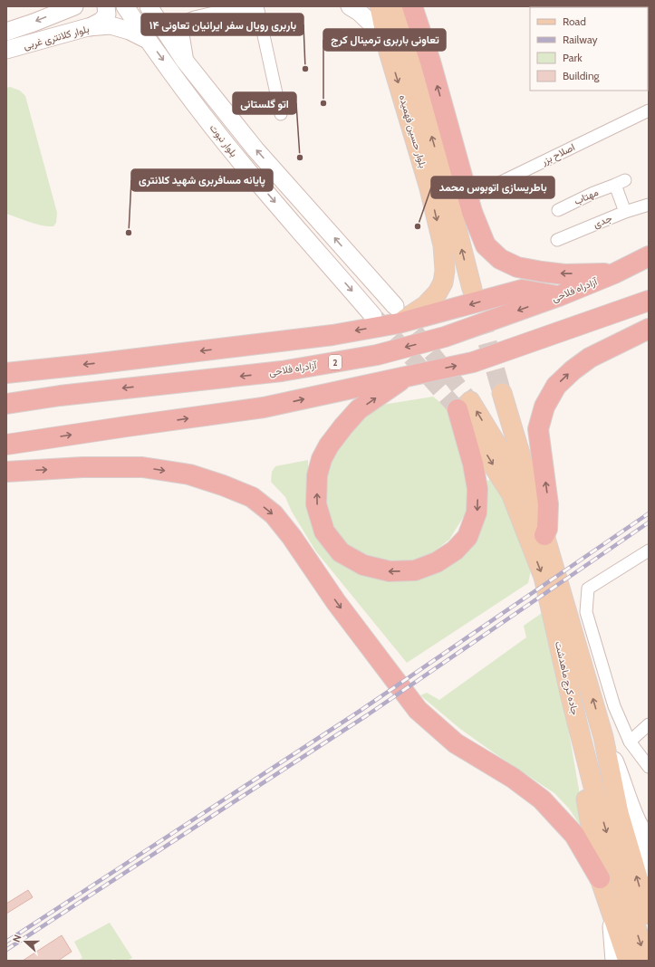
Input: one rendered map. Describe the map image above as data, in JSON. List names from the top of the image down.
{
  "streets": {
    "highway": ["آزادراه فلاحی", "2"],
    "main road": [
      "بلوار کلانتری غربی",
      "بلوار حسین فهمیده",
      "بلوار نبوت",
      "جاده کرج ماهدشت"
    ],
    "street": ["اصلاح بزر", "مهتاب", "جدی"]
  },
  "crossings": [
    ["بلوار کلانتری غربی", "بلوار نبوت"],
    ["بلوار حسین فهمیده", "بلوار نبوت"],
    ["مهتاب", "جدی"]
  ],
  "places": [
    "باربری رویال سفر ایرانیان تعاونی ۱۴",
    "تعاونی باربری ترمینال کرج",
    "اتو گلستانی",
    "باطریسازی اتوبوس محمد",
    "پایانه مسافربری شهید کلانتری"
  ],
  "legend": [
    "Road",
    "Railway",
    "Park",
    "Building"
  ],
  "north": "left"
}
